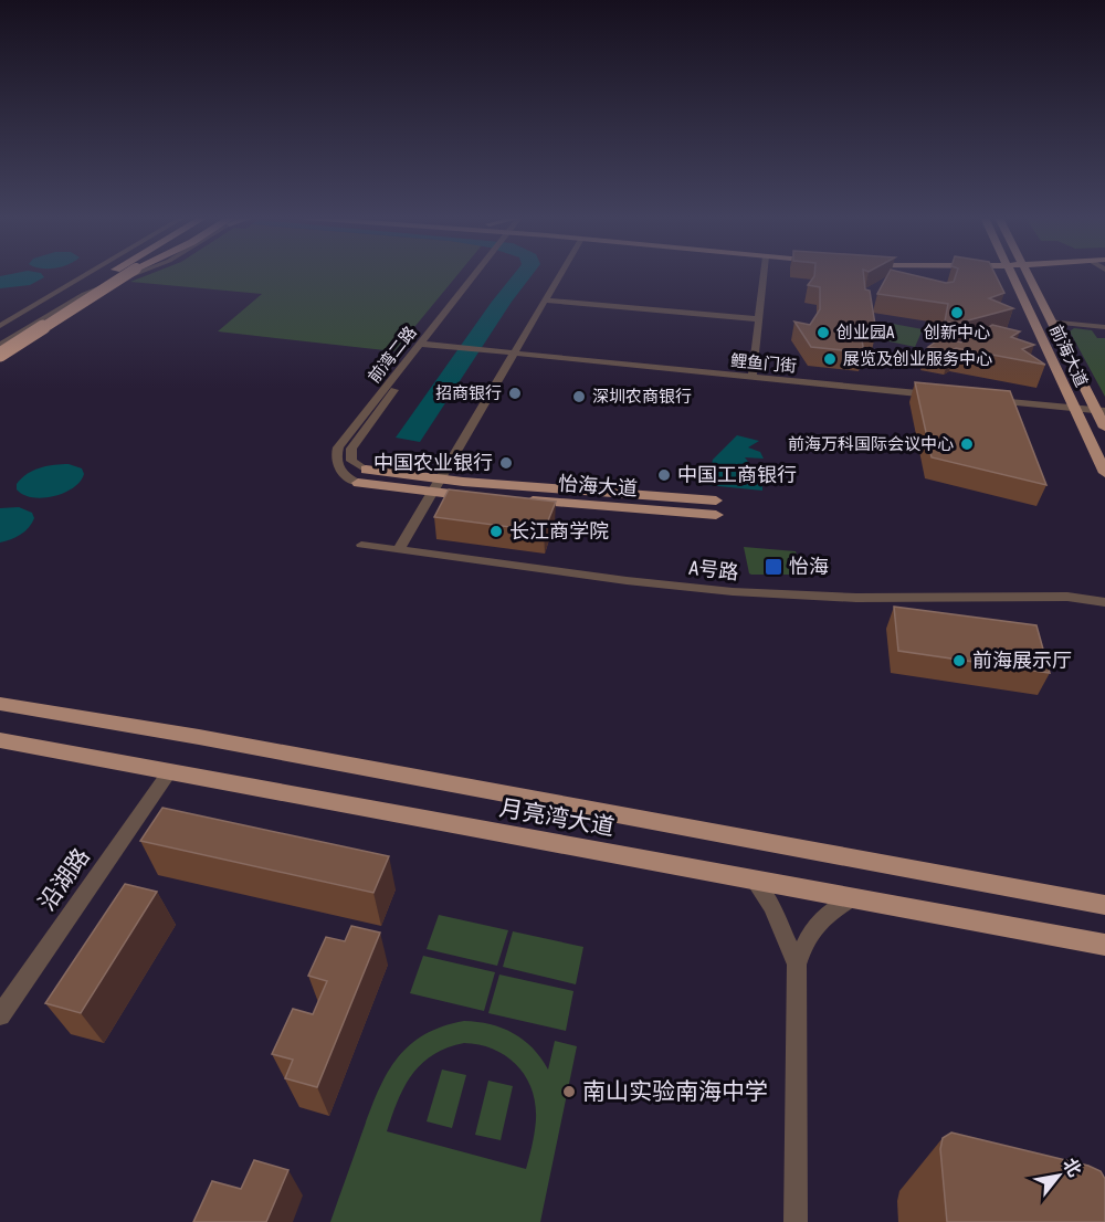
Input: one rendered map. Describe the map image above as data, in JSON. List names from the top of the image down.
{
  "streets": {
    "main road": ["前海大道", "怡海大道", "月亮湾大道"],
    "street": [
      "前湾二路",
      "鲤鱼门街",
      "A号路",
      "沿湖路"
    ]
  },
  "crossings": [
    ["前湾二路", "鲤鱼门街"],
    ["前湾二路", "怡海大道"],
    ["月亮湾大道", "沿湖路"]
  ],
  "places": {
    "other": [
      "创新中心",
      "创业园A",
      "展览及创业服务中心",
      "招商银行",
      "深圳农商银行",
      "前海万科国际会议中心",
      "中国农业银行",
      "中国工商银行",
      "长江商学院",
      "前海展示厅",
      "南山实验南海中学"
    ],
    "transit": ["怡海"]
  },
  "north": "top right"
}
